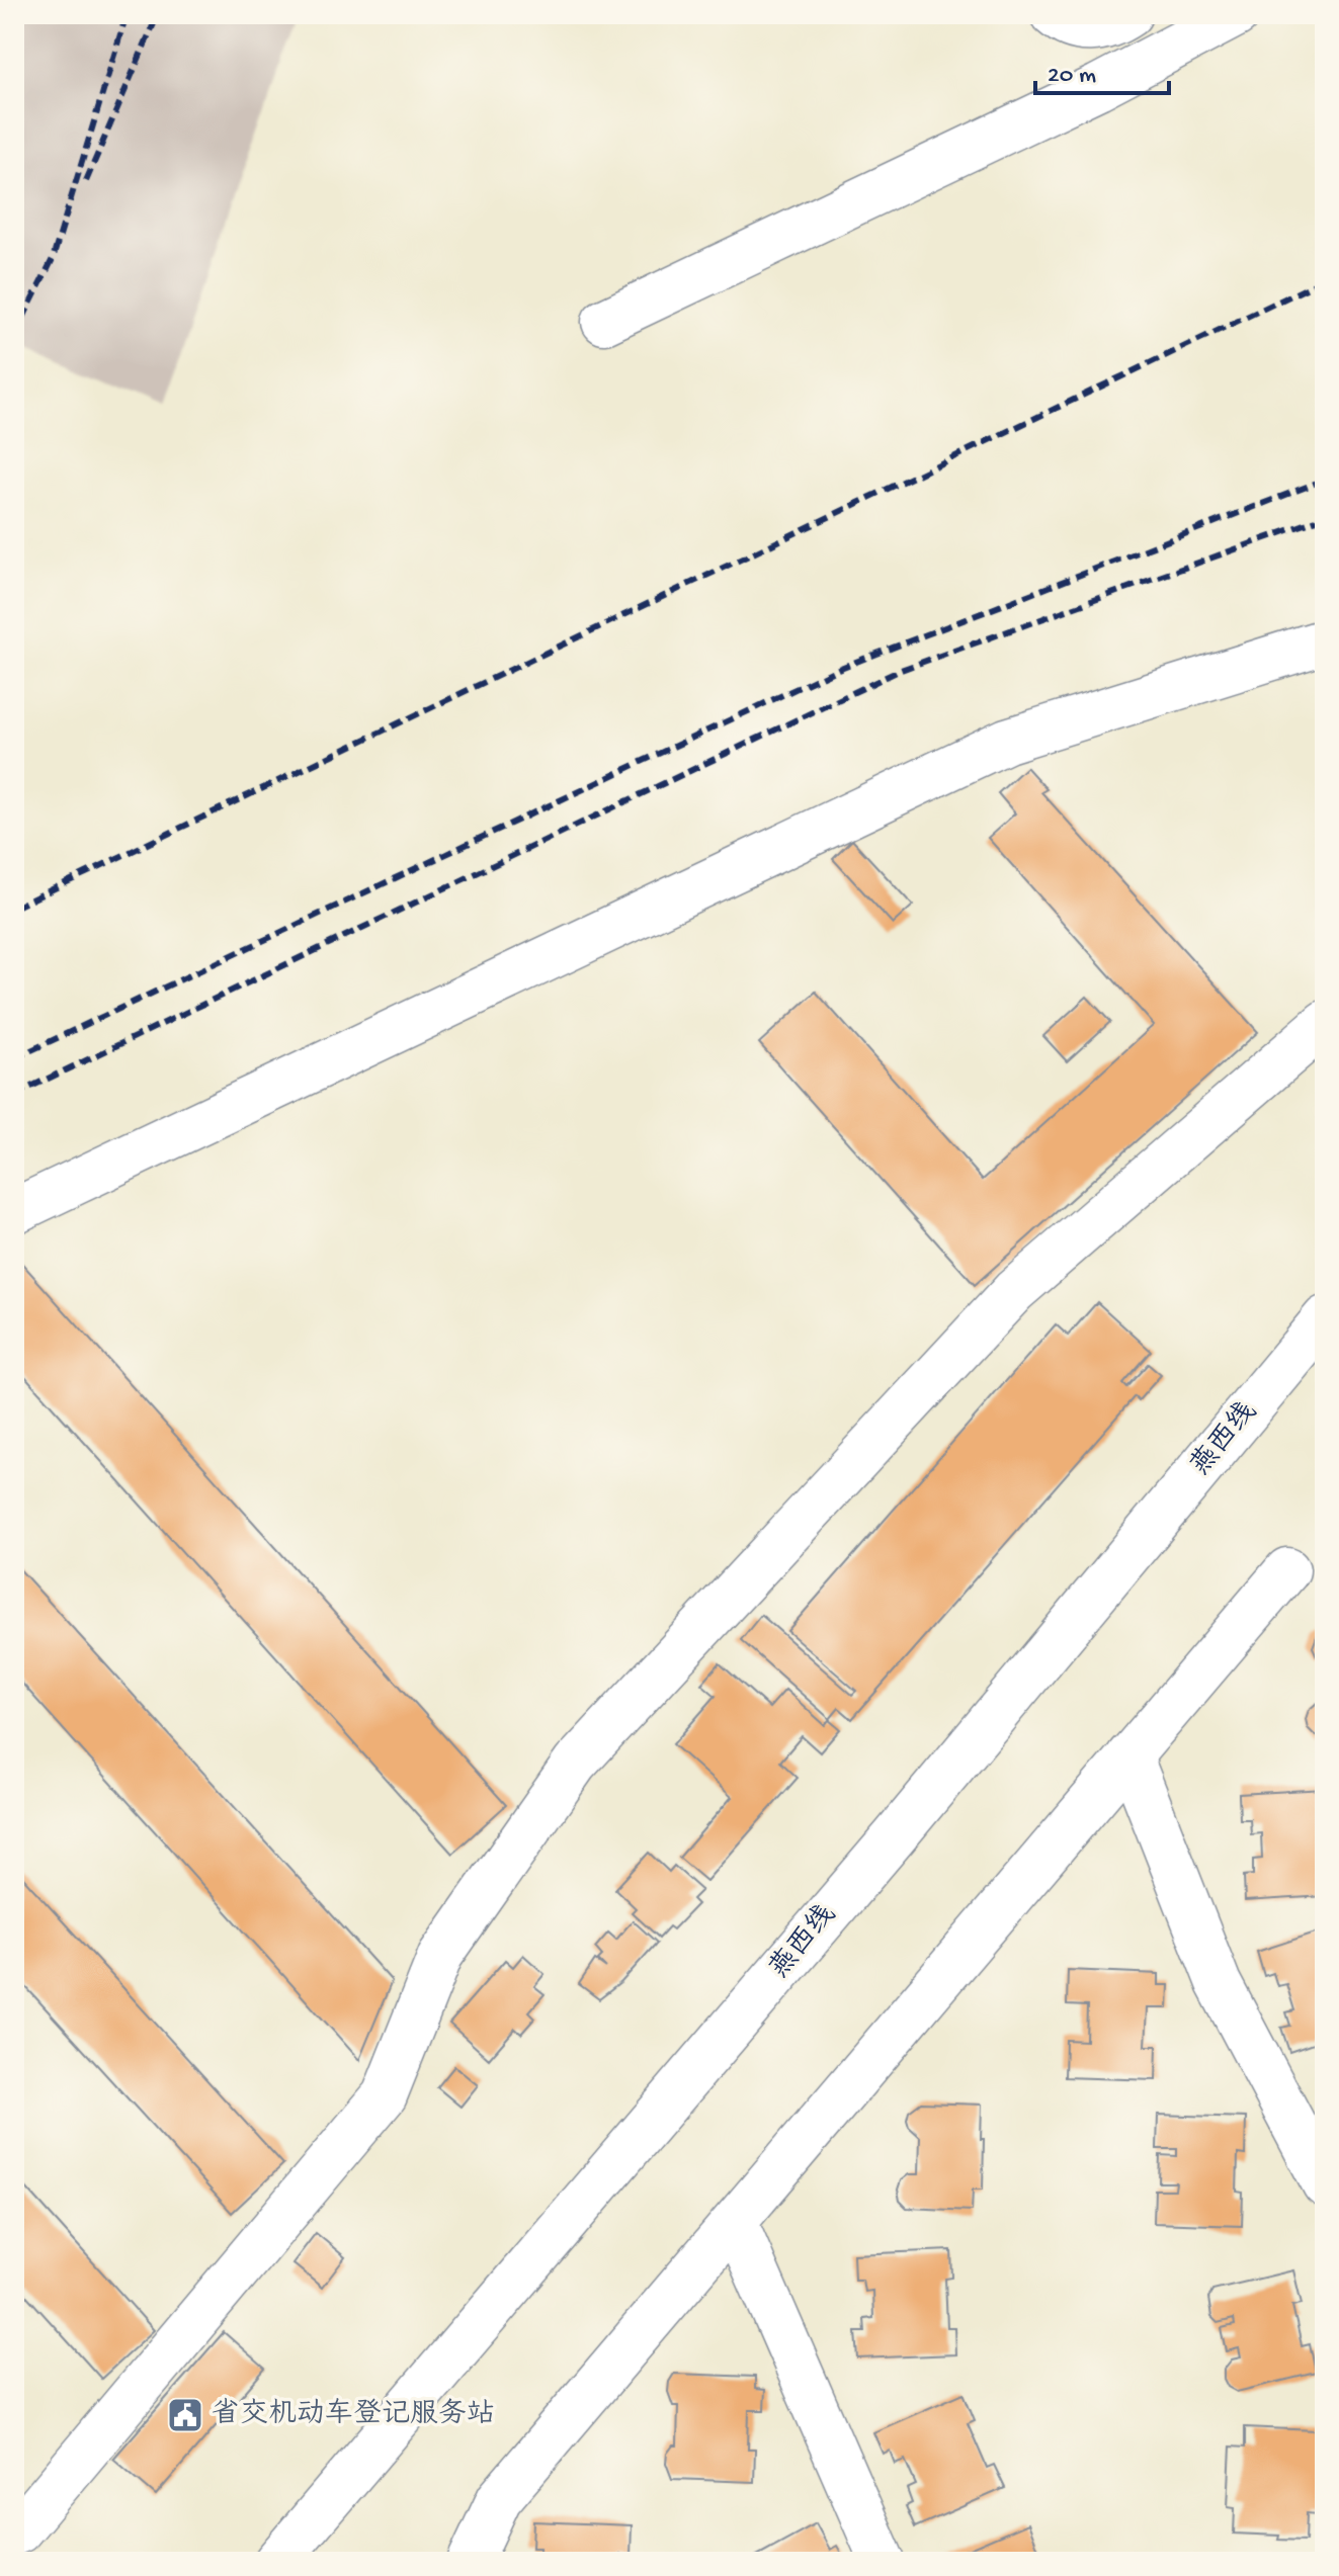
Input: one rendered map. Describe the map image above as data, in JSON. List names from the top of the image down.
{
  "streets": {
    "street": ["燕西线"]
  },
  "places": {
    "public building": ["省交机动车登记服务站"]
  },
  "scale_bar": "20 m"
}
